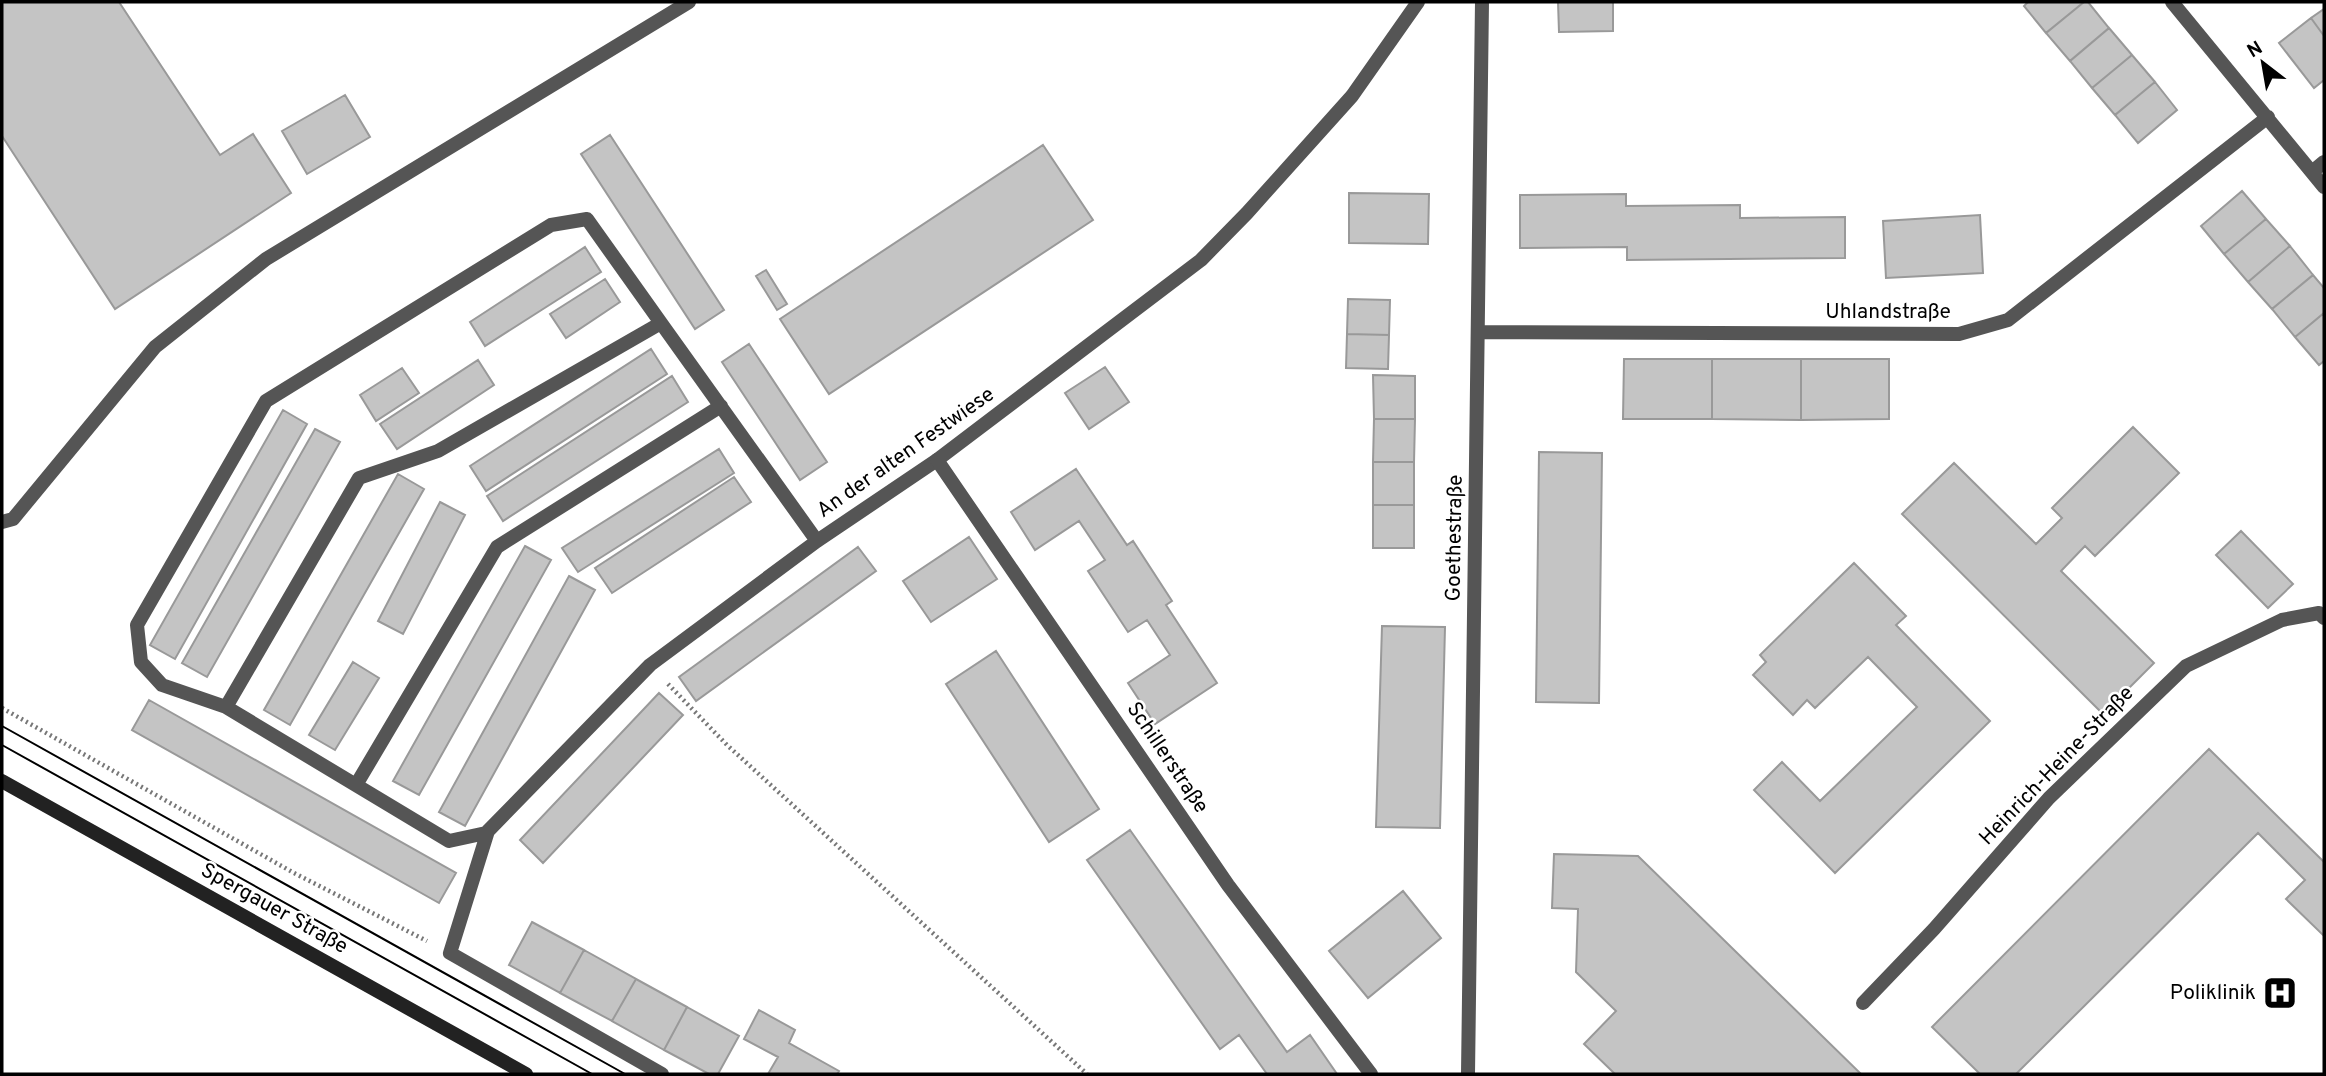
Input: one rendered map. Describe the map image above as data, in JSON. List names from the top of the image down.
{
  "streets": {
    "main road": ["Spergauer Straße"],
    "street": [
      "Uhlandstraße",
      "An der alten Festwiese",
      "Goethestraße",
      "Schillerstraße",
      "Heinrich-Heine-Straße"
    ]
  },
  "crossings": [
    ["Uhlandstraße", "Goethestraße"],
    ["An der alten Festwiese", "Schillerstraße"]
  ],
  "places": {
    "hospital": ["Poliklinik"]
  },
  "north": "top left"
}
